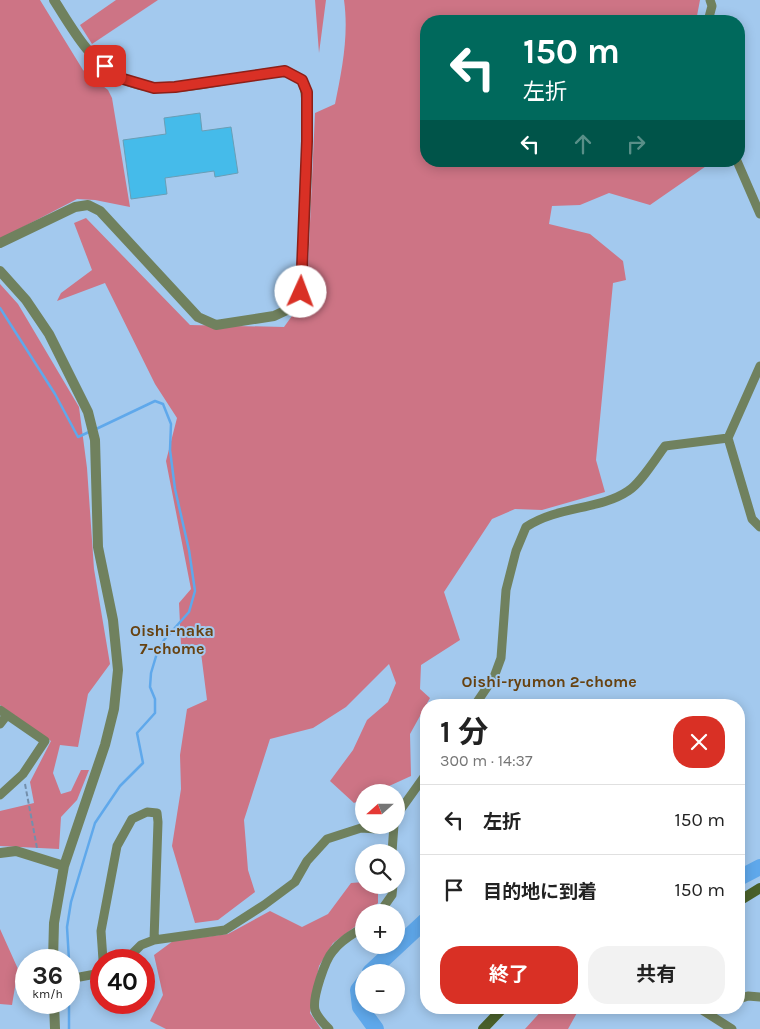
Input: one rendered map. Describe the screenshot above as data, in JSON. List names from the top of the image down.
{
  "districts": ["Oishi-naka 7-chome", "Oishi-ryumon 2-chome"],
  "north": "left",
  "page": {
    "turn": ["150 m", "左折"],
    "heading": ["1 分", "300 m · 14:37"],
    "map_buttons": ["+", "−"],
    "list": [
      {
        "name": "左折",
        "value": "150 m"
      },
      {
        "name": "目的地に到着",
        "value": "150 m"
      }
    ],
    "buttons": ["終了", "共有"],
    "speed": "36 km/h",
    "limit": "40"
  }
}
